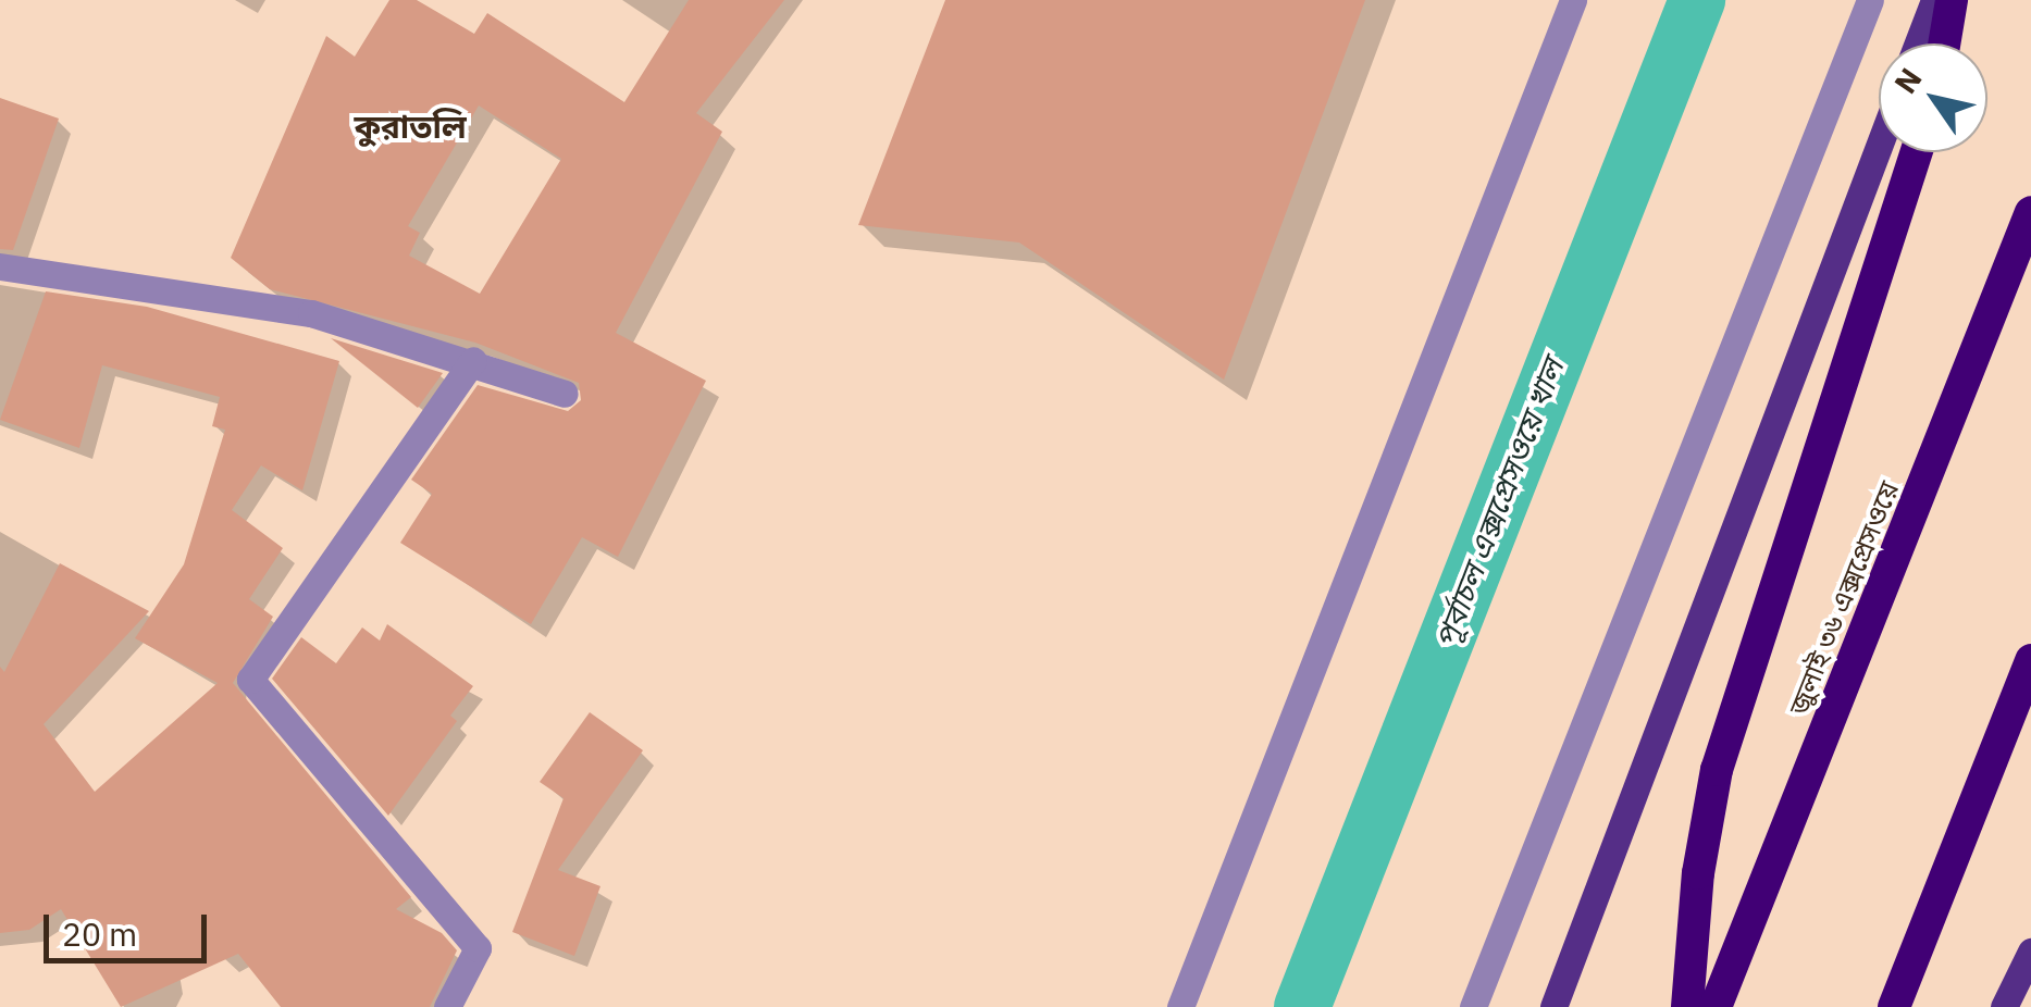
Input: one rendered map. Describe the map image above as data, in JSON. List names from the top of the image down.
{
  "streets": {
    "highway": ["জুলাই ৩৬ এক্সপ্রেসওয়ে"]
  },
  "districts": ["কুরাতলি"],
  "water": ["পূর্বাচল এক্সপ্রেসওয়ে খাল"],
  "scale_bar": "20 m",
  "north": "top left"
}
